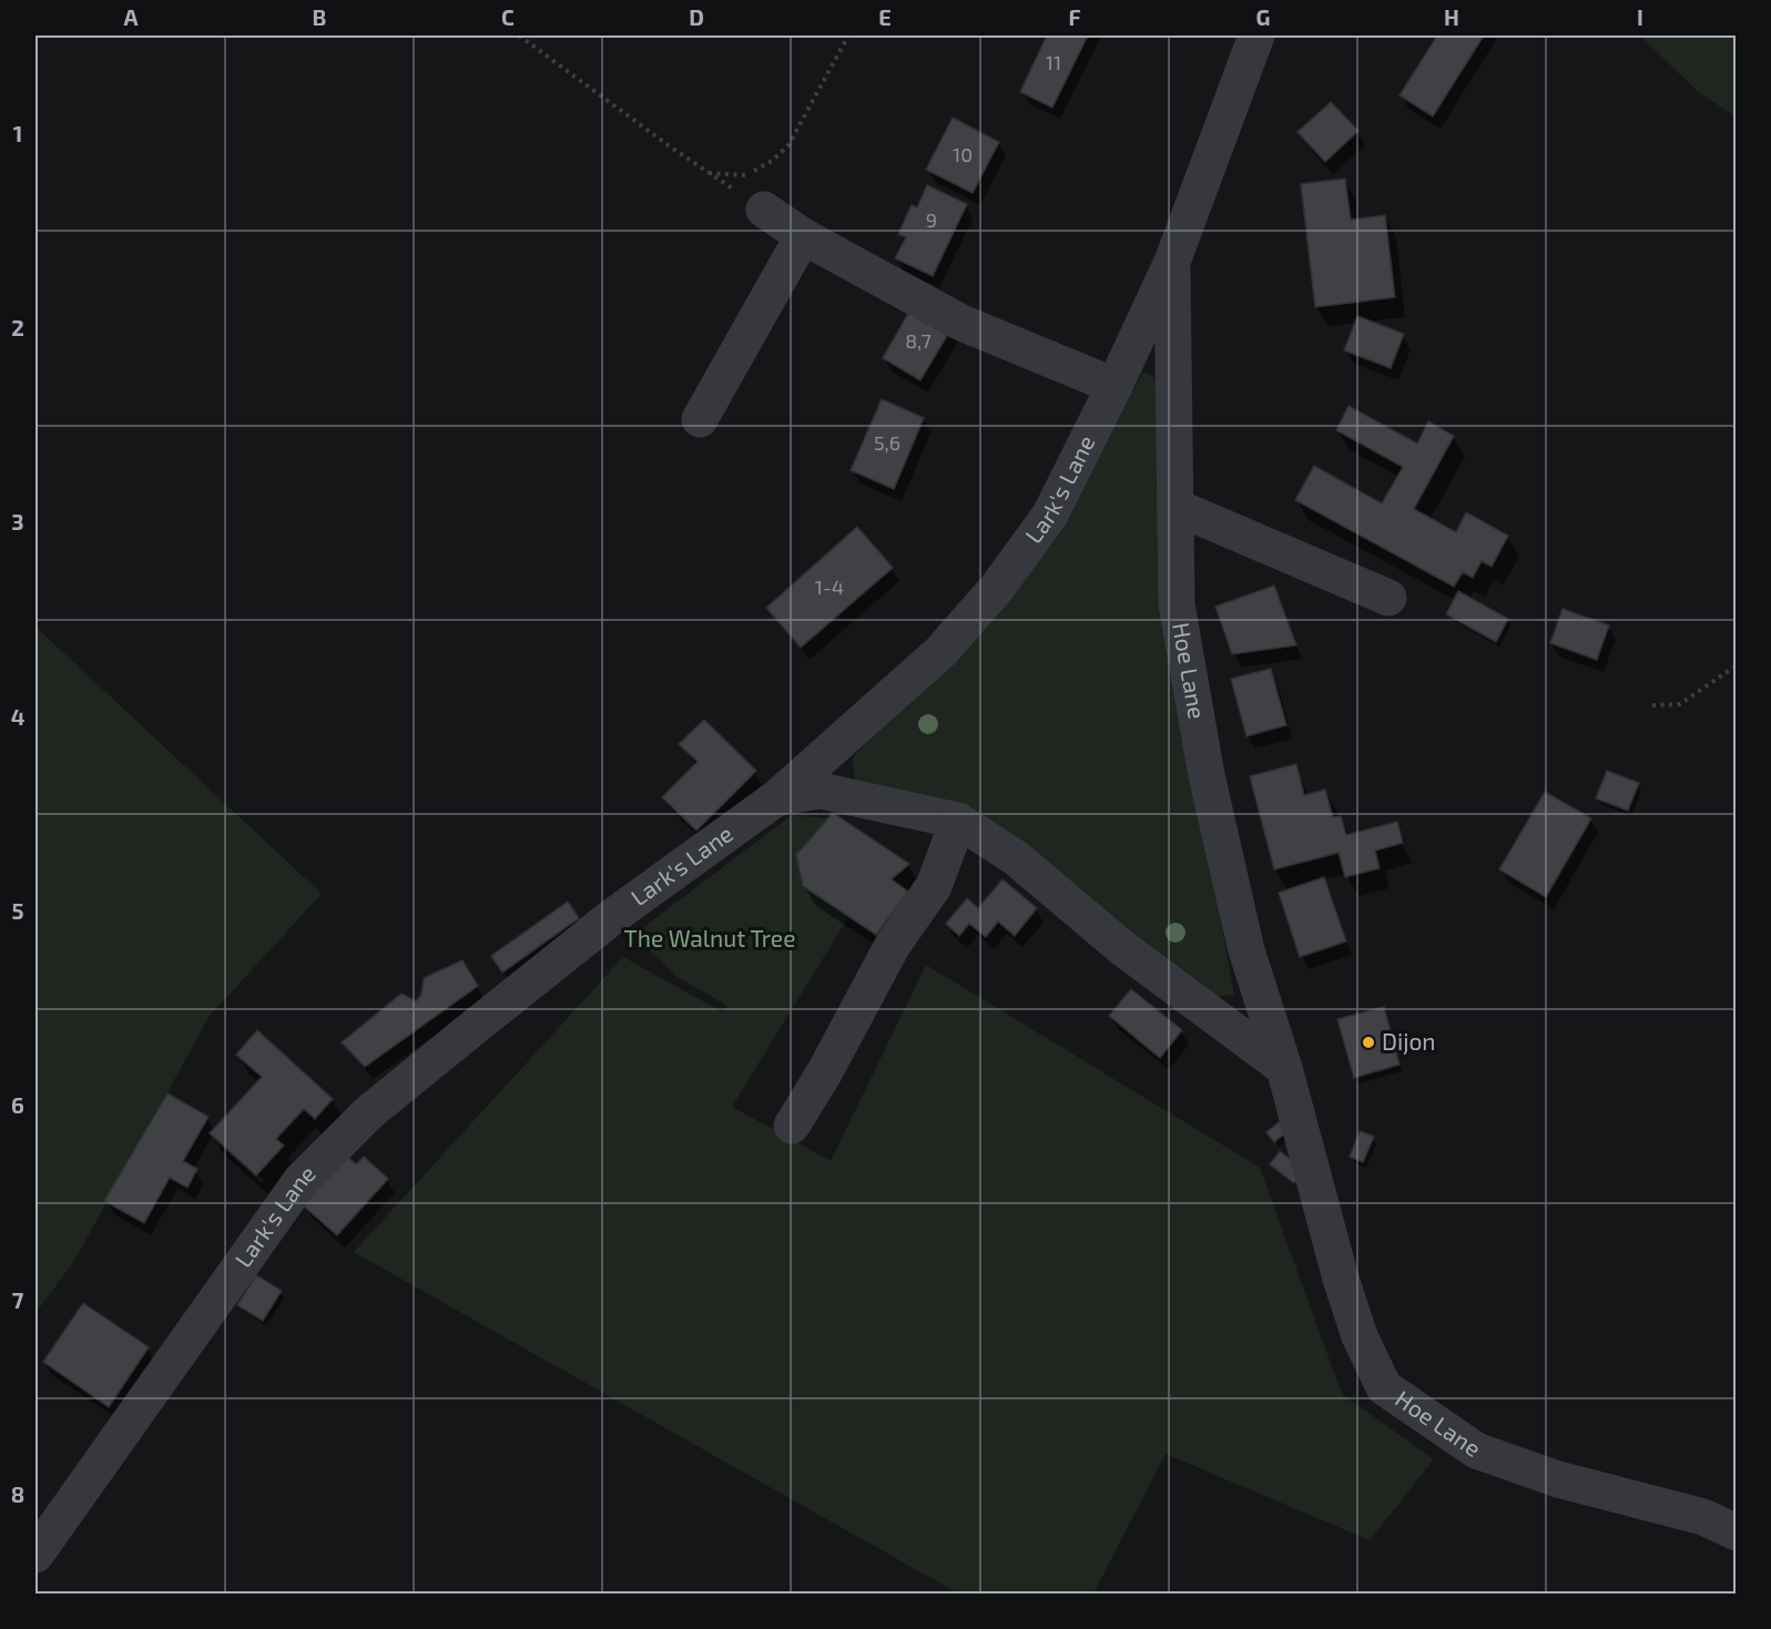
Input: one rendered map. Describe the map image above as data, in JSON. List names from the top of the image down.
{
  "streets": {
    "street": ["Lark's Lane", "Hoe Lane"]
  },
  "crossings": [
    ["Lark's Lane", "Hoe Lane"]
  ],
  "parks": ["The Walnut Tree"],
  "places": ["Dijon"],
  "house_numbers": [
    "11",
    "10",
    "9",
    "8,7",
    "5,6",
    "1-4"
  ],
  "grid": {
    "columns": [
      "A",
      "B",
      "C",
      "D",
      "E",
      "F",
      "G",
      "H",
      "I"
    ],
    "rows": [
      "1",
      "2",
      "3",
      "4",
      "5",
      "6",
      "7",
      "8"
    ]
  }
}
